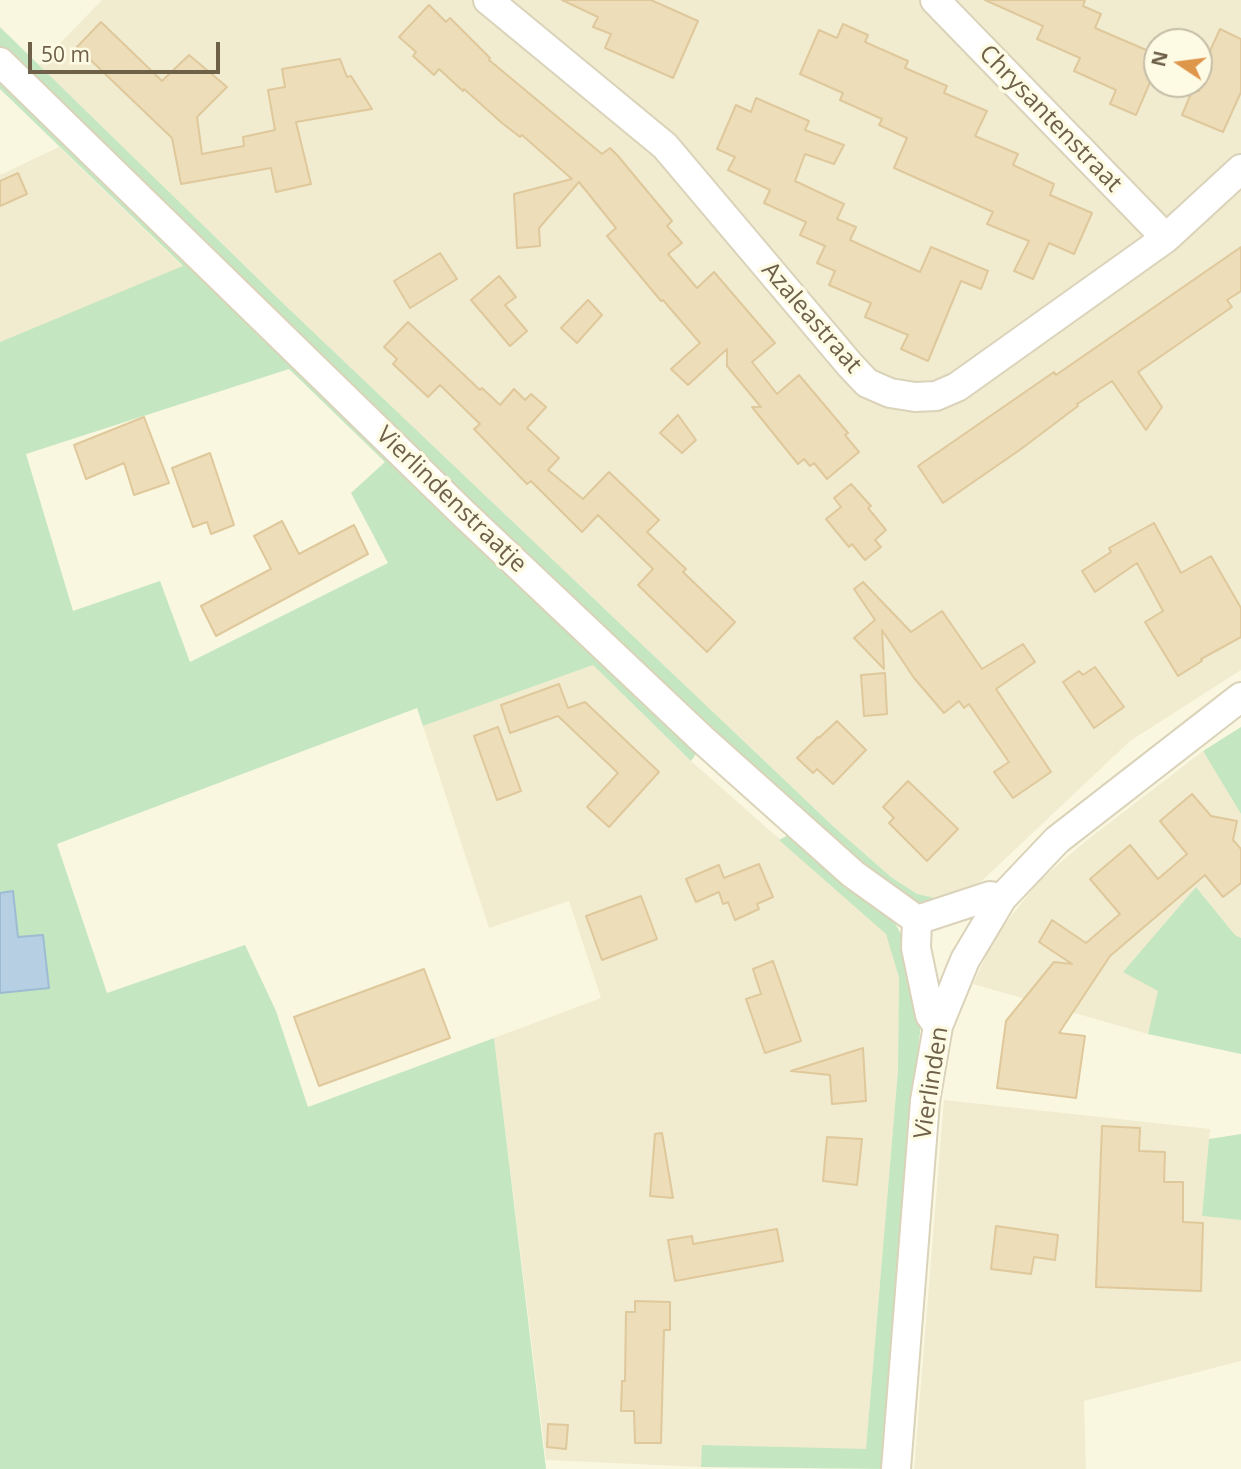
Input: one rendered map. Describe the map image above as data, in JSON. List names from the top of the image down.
{
  "streets": {
    "street": [
      "Chrysantenstraat",
      "Azaleastraat",
      "Vierlindenstraatje",
      "Vierlinden"
    ]
  },
  "crossings": [
    ["Chrysantenstraat", "Azaleastraat"]
  ],
  "scale_bar": "50 m",
  "north": "left"
}
